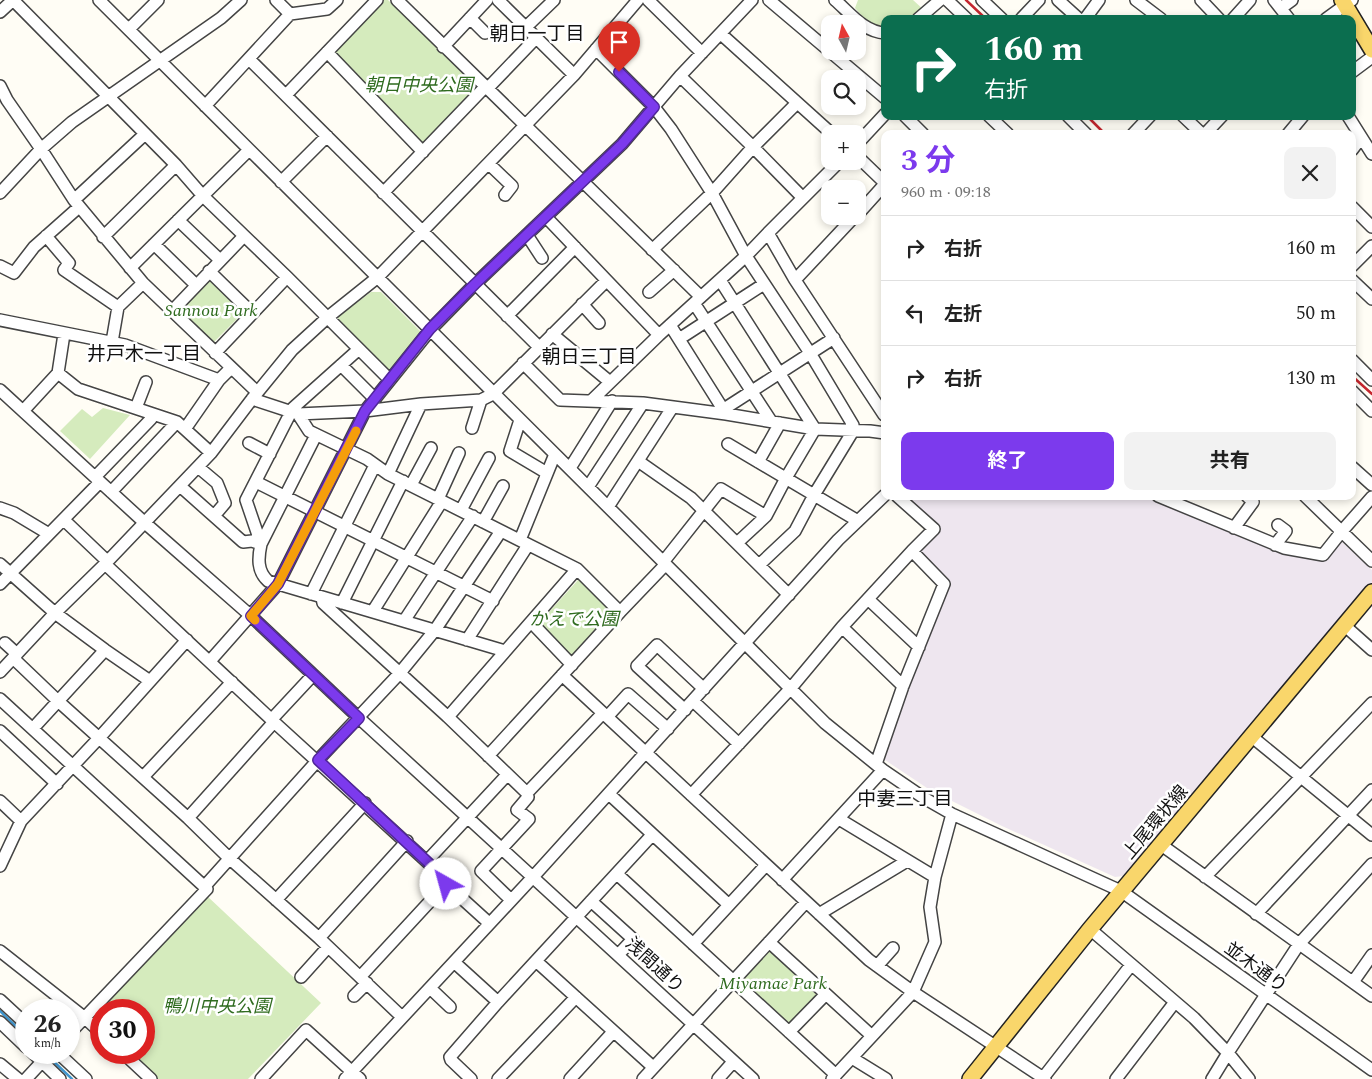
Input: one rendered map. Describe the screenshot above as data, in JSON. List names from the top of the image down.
{
  "streets": {
    "main road": ["上尾環状線"],
    "street": ["浅間通り", "並木通り"]
  },
  "crossings": [
    ["上尾環状線", "並木通り"]
  ],
  "districts": [
    "朝日一丁目",
    "井戸木一丁目",
    "朝日三丁目",
    "中妻三丁目"
  ],
  "parks": [
    "朝日中央公園",
    "Sannou Park",
    "かえで公園",
    "Miyamae Park",
    "鴨川中央公園"
  ],
  "north": "top",
  "page": {
    "map_buttons": ["+", "−"],
    "turn": ["160 m", "右折"],
    "heading": ["3 分", "960 m · 09:18"],
    "list": [
      {
        "name": "右折",
        "value": "160 m"
      },
      {
        "name": "左折",
        "value": "50 m"
      },
      {
        "name": "右折",
        "value": "130 m"
      }
    ],
    "buttons": ["終了", "共有"],
    "speed": "26 km/h",
    "limit": "30"
  }
}
